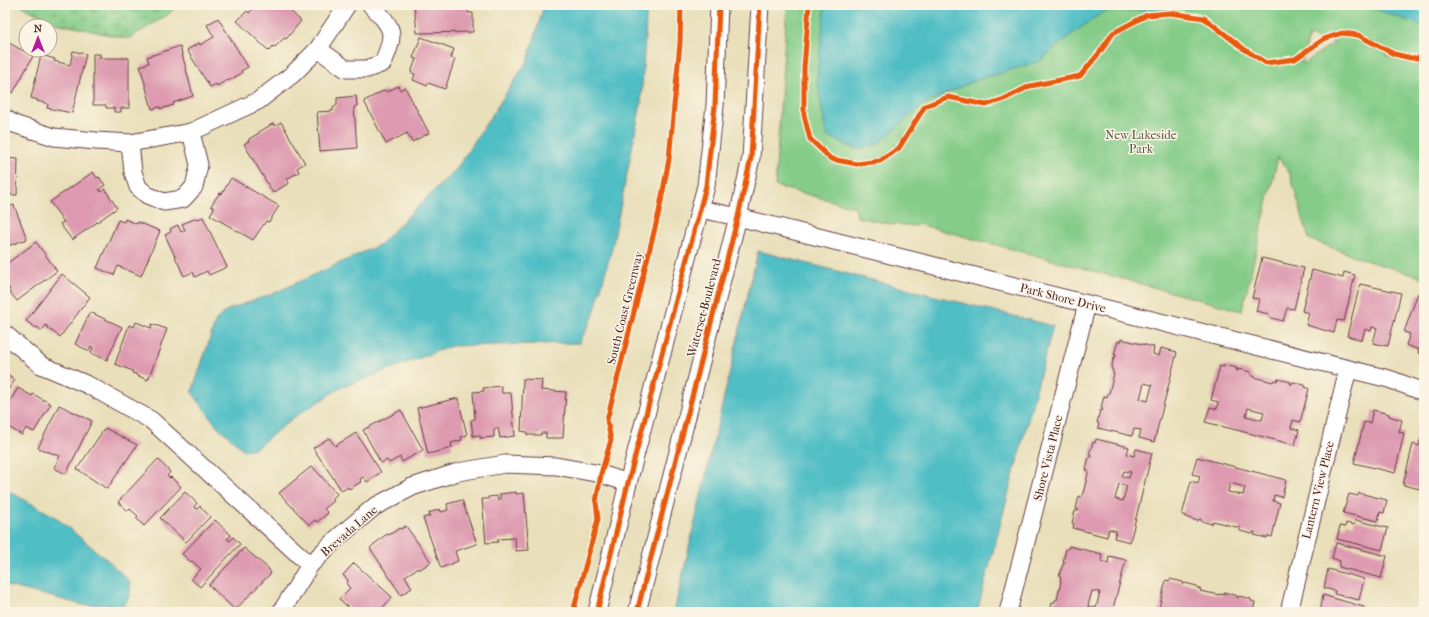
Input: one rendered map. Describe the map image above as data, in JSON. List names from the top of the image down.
{
  "streets": {
    "street": [
      "Park Shore Drive",
      "Waterset Boulevard",
      "Shore Vista Place",
      "Lantern View Place",
      "Brevada Lane"
    ],
    "cycle path": ["South Coast Greenway"]
  },
  "crossings": [
    ["Park Shore Drive", "Waterset Boulevard"],
    ["Park Shore Drive", "Shore Vista Place"],
    ["Park Shore Drive", "Lantern View Place"]
  ],
  "parks": ["New Lakeside Park"],
  "north": "top"
}
